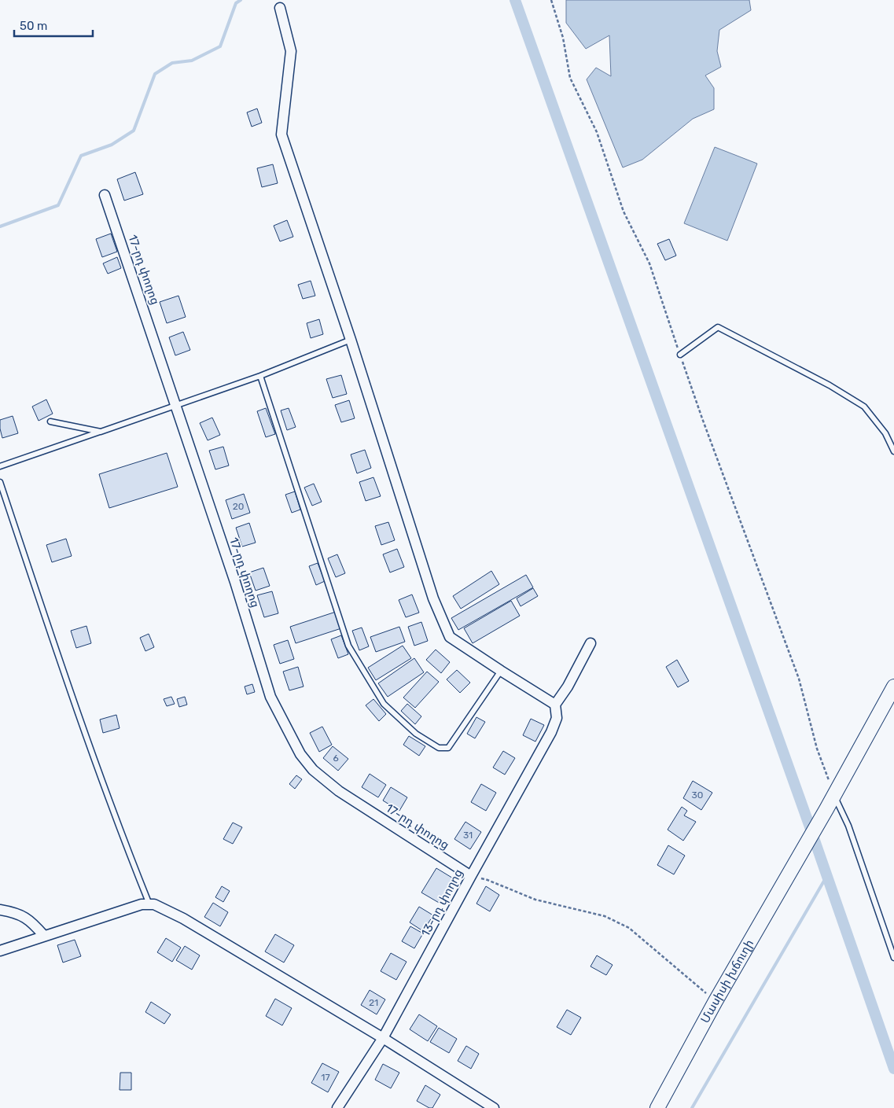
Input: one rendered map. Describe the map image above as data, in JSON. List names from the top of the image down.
{
  "streets": {
    "main road": ["Մասիսի խճուղի"],
    "street": ["17-րդ փողոց", "13-րդ փողոց"]
  },
  "crossings": [
    ["17-րդ փողոց", "13-րդ փողոց"]
  ],
  "house_numbers": [
    "20",
    "6",
    "30",
    "31",
    "21",
    "17"
  ],
  "scale_bar": "50 m"
}
